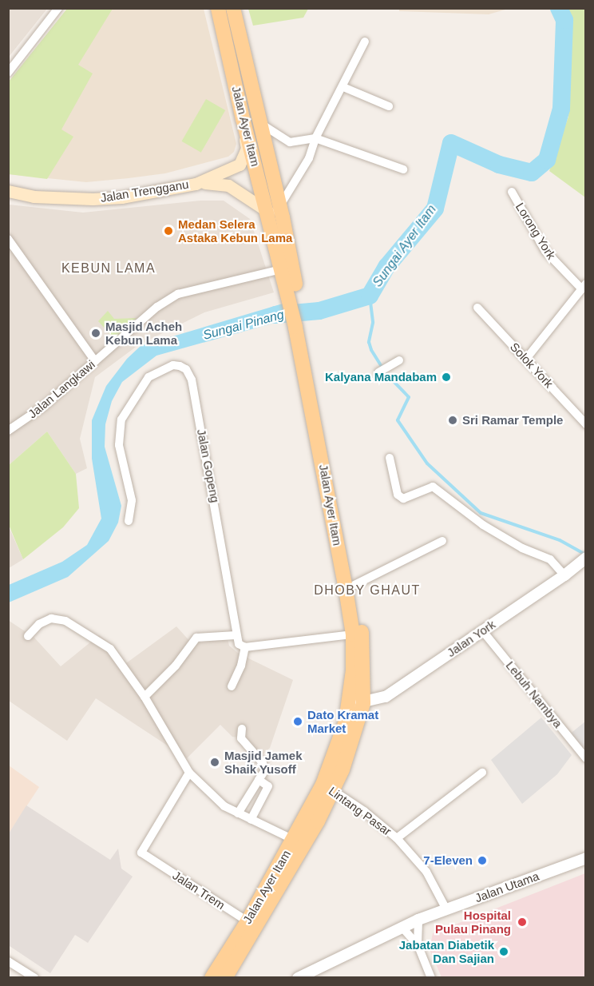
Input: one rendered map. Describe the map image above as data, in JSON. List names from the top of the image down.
{
  "streets": {
    "main road": ["Jalan Ayer Itam", "Jalan Trengganu"],
    "street": [
      "Lorong York",
      "Solok York",
      "Jalan Langkawi",
      "Jalan Gopeng",
      "Jalan York",
      "Lebuh Nambya",
      "Lintang Pasar",
      "Jalan Utama",
      "Jalan Trem"
    ]
  },
  "crossings": [
    ["Jalan Ayer Itam", "Jalan Trengganu"],
    ["Jalan Ayer Itam", "Jalan Langkawi"],
    ["Jalan Ayer Itam", "Jalan York"],
    ["Jalan Ayer Itam", "Lintang Pasar"],
    ["Jalan Ayer Itam", "Jalan Trem"],
    ["Jalan York", "Lebuh Nambya"],
    ["Lintang Pasar", "Jalan Utama"]
  ],
  "districts": ["KEBUN LAMA", "DHOBY GHAUT"],
  "water": ["Sungai Ayer Itam", "Sungai Pinang"],
  "places": [
    "Medan Selera Astaka Kebun Lama",
    "Masjid Acheh Kebun Lama",
    "Kalyana Mandabam",
    "Sri Ramar Temple",
    "Dato Kramat Market",
    "Masjid Jamek Shaik Yusoff",
    "7-Eleven",
    "Hospital Pulau Pinang",
    "Jabatan Diabetik Dan Sajian"
  ]
}
